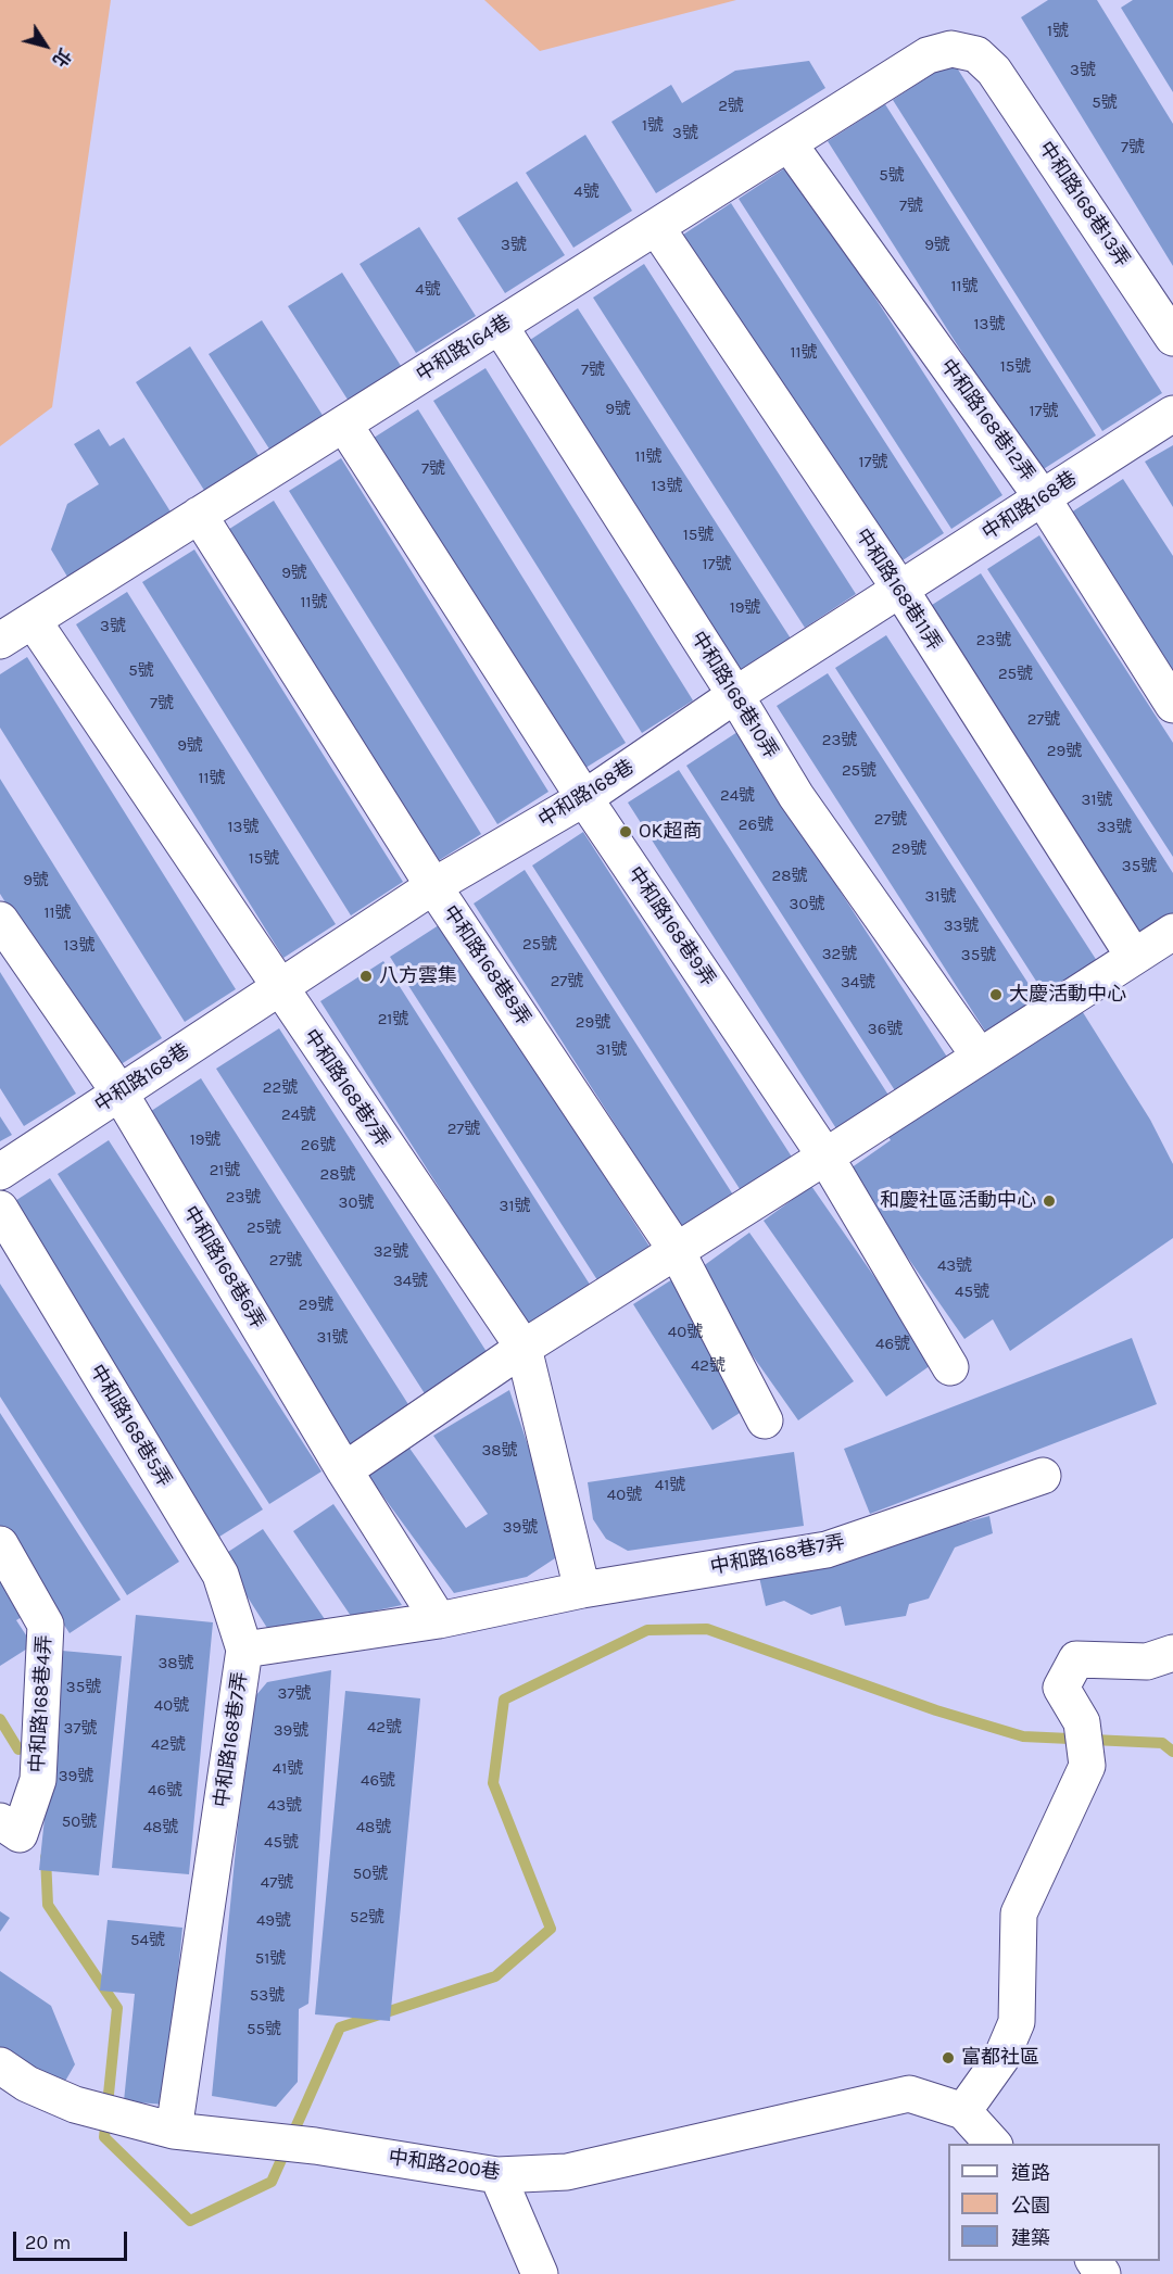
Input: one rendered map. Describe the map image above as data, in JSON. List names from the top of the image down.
{
  "streets": {
    "street": [
      "中和路168巷13弄",
      "中和路164巷",
      "中和路168巷12弄",
      "中和路168巷",
      "中和路168巷11弄",
      "中和路168巷10弄",
      "中和路168巷9弄",
      "中和路168巷8弄",
      "中和路168巷7弄",
      "中和路168巷6弄",
      "中和路168巷5弄",
      "中和路168巷4弄",
      "中和路200巷"
    ]
  },
  "crossings": [
    ["中和路168巷13弄", "中和路164巷"],
    ["中和路164巷", "中和路168巷12弄"],
    ["中和路164巷", "中和路168巷11弄"],
    ["中和路164巷", "中和路168巷10弄"],
    ["中和路164巷", "中和路168巷9弄"],
    ["中和路164巷", "中和路168巷8弄"],
    ["中和路164巷", "中和路168巷7弄"],
    ["中和路168巷12弄", "中和路168巷"],
    ["中和路168巷", "中和路168巷11弄"],
    ["中和路168巷", "中和路168巷10弄"],
    ["中和路168巷", "中和路168巷9弄"],
    ["中和路168巷", "中和路168巷8弄"],
    ["中和路168巷", "中和路168巷7弄"],
    ["中和路168巷", "中和路168巷6弄"],
    ["中和路168巷7弄", "中和路168巷6弄"],
    ["中和路168巷7弄", "中和路168巷5弄"],
    ["中和路168巷7弄", "中和路200巷"]
  ],
  "places": [
    "OK超商",
    "八方雲集",
    "大慶活動中心",
    "和慶社區活動中心",
    "富都社區"
  ],
  "house_numbers": [
    "1號",
    "3號",
    "5號",
    "2號",
    "1號",
    "3號",
    "7號",
    "5號",
    "4號",
    "7號",
    "3號",
    "9號",
    "11號",
    "4號",
    "13號",
    "11號",
    "15號",
    "7號",
    "9號",
    "17號",
    "11號",
    "17號",
    "7號",
    "13號",
    "15號",
    "17號",
    "9號",
    "11號",
    "19號",
    "3號",
    "23號",
    "5號",
    "25號",
    "7號",
    "27號",
    "23號",
    "9號",
    "29號",
    "25號",
    "11號",
    "24號",
    "31號",
    "27號",
    "26號",
    "13號",
    "33號",
    "29號",
    "15號",
    "35號",
    "28號",
    "9號",
    "31號",
    "30號",
    "11號",
    "33號",
    "25號",
    "13號",
    "32號",
    "35號",
    "27號",
    "34號",
    "21號",
    "29號",
    "36號",
    "31號",
    "22號",
    "24號",
    "27號",
    "19號",
    "26號",
    "21號",
    "28號",
    "23號",
    "30號",
    "31號",
    "25號",
    "32號",
    "27號",
    "43號",
    "34號",
    "45號",
    "29號",
    "40號",
    "31號",
    "46號",
    "42號",
    "38號",
    "41號",
    "40號",
    "39號",
    "38號",
    "35號",
    "37號",
    "40號",
    "42號",
    "37號",
    "39號",
    "42號",
    "41號",
    "39號",
    "46號",
    "46號",
    "43號",
    "50號",
    "48號",
    "48號",
    "45號",
    "50號",
    "47號",
    "52號",
    "49號",
    "54號",
    "51號",
    "53號",
    "55號"
  ],
  "legend": ["道路", "公園", "建築"],
  "scale_bar": "20 m",
  "north": "bottom right"
}
